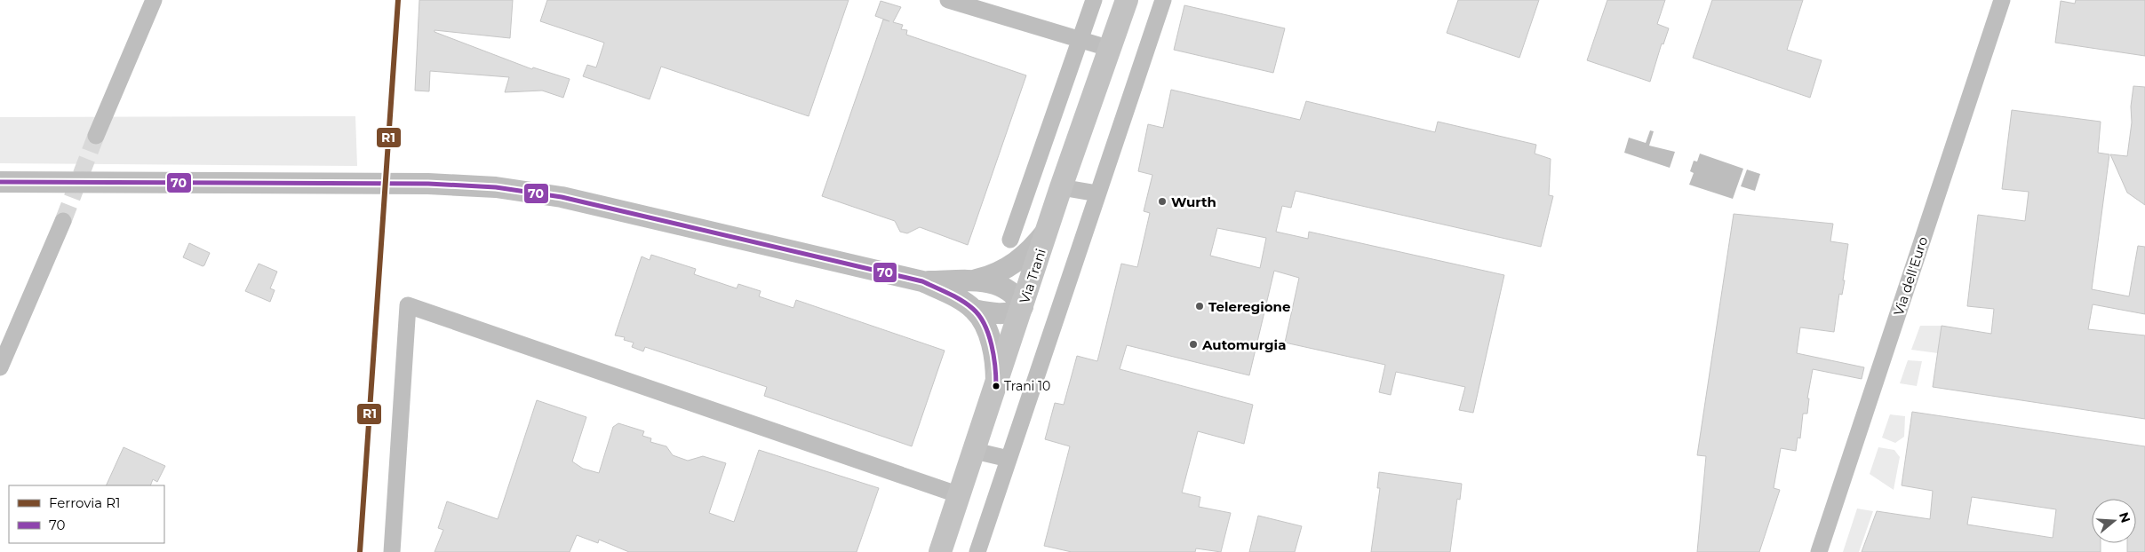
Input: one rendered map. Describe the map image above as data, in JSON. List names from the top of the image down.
{
  "streets": {
    "main road": ["Via Trani"],
    "street": ["Via dell'Euro"]
  },
  "places": [
    "Wurth",
    "Teleregione",
    "Automurgia",
    "Trani 10"
  ],
  "lines": ["rail line R1", "transit line 70"],
  "legend": ["Ferrovia R1", "70"],
  "north": "right"
}
